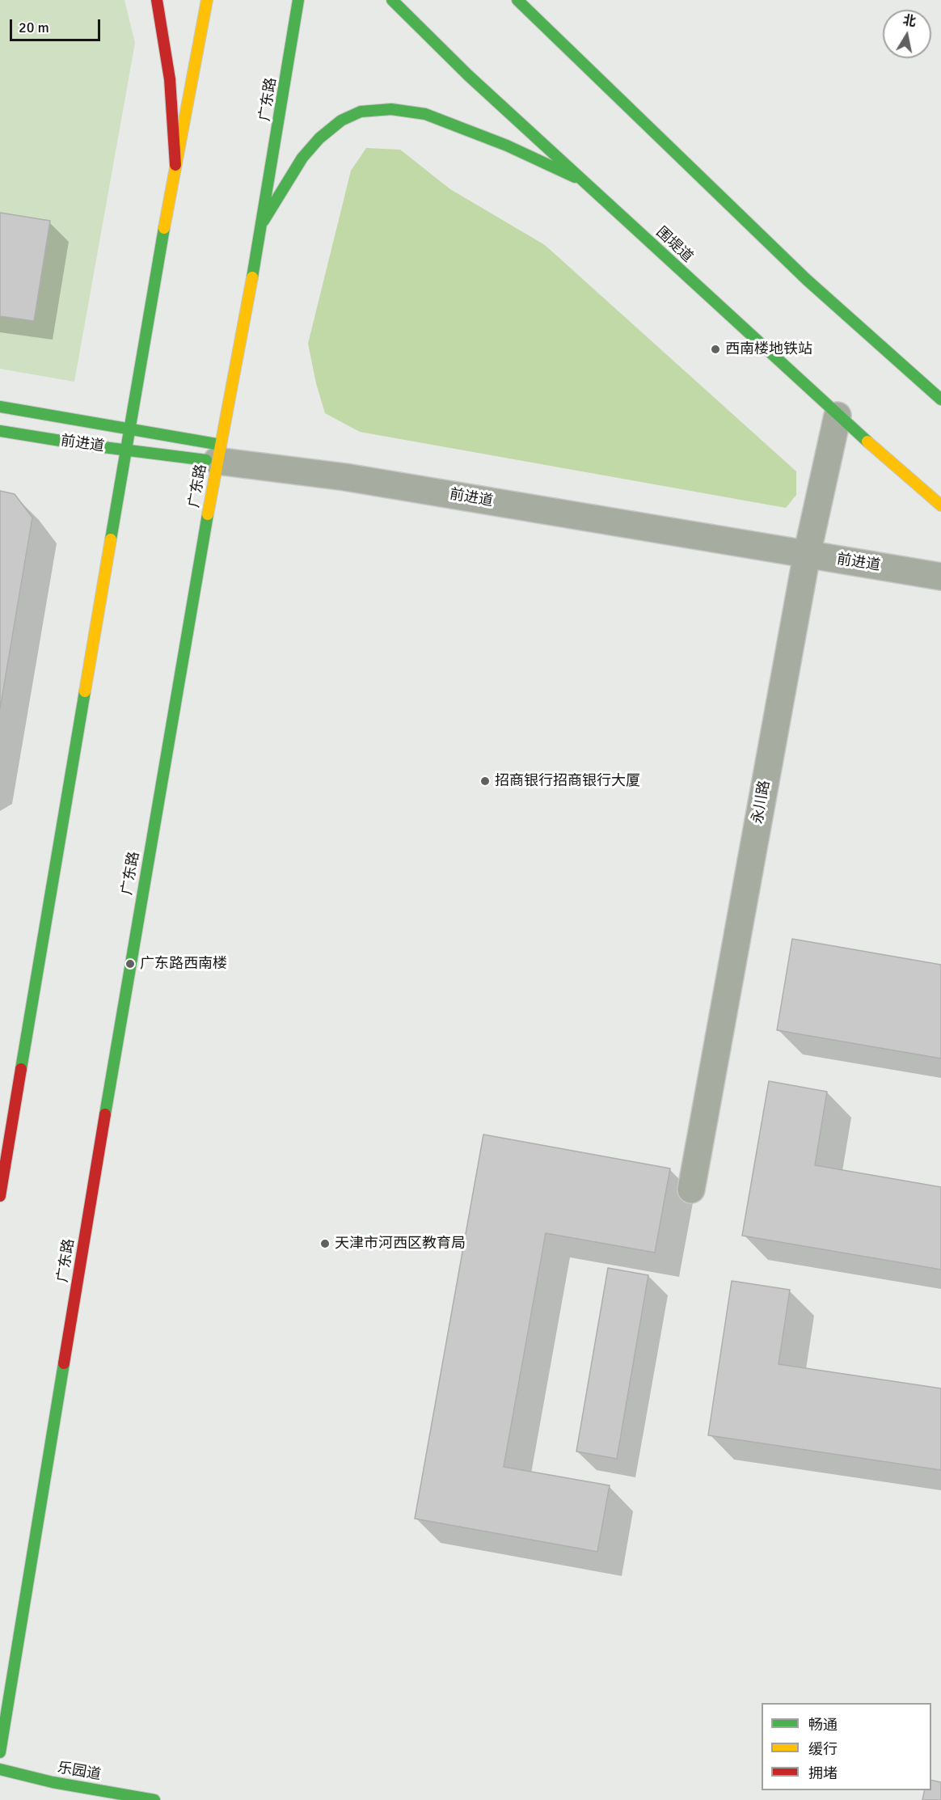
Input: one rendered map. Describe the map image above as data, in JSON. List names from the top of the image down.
{
  "streets": {
    "main road": [
      "广东路",
      "围堤道",
      "前进道",
      "乐园道"
    ],
    "street": ["永川路"]
  },
  "crossings": [
    ["广东路", "前进道"],
    ["围堤道", "永川路"],
    ["前进道", "永川路"]
  ],
  "places": [
    "西南楼地铁站",
    "招商银行招商银行大厦",
    "广东路西南楼",
    "天津市河西区教育局"
  ],
  "legend": ["畅通", "缓行", "拥堵"],
  "scale_bar": "20 m",
  "north": "top"
}
